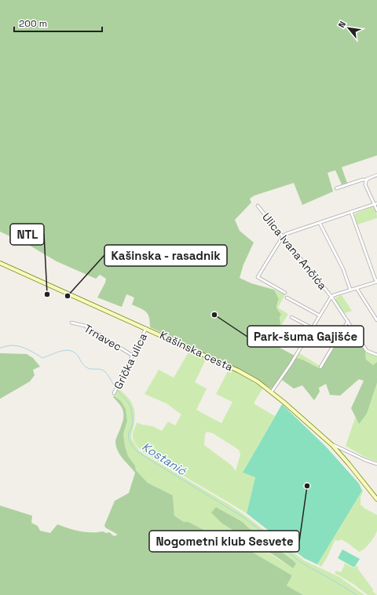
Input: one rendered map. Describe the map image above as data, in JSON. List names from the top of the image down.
{
  "streets": {
    "main road": ["Kašinska cesta"],
    "street": ["Ulica Ivana Ančića", "Trnavec", "Grička ulica"]
  },
  "crossings": [
    ["Trnavec", "Grička ulica"],
    ["Kašinska cesta", "Grička ulica"]
  ],
  "water": ["Kostanić"],
  "places": [
    "NTL",
    "Kašinska - rasadnik",
    "Park-šuma Gajišće",
    "Nogometni klub Sesvete"
  ],
  "scale_bar": "200 m",
  "north": "top left"
}
